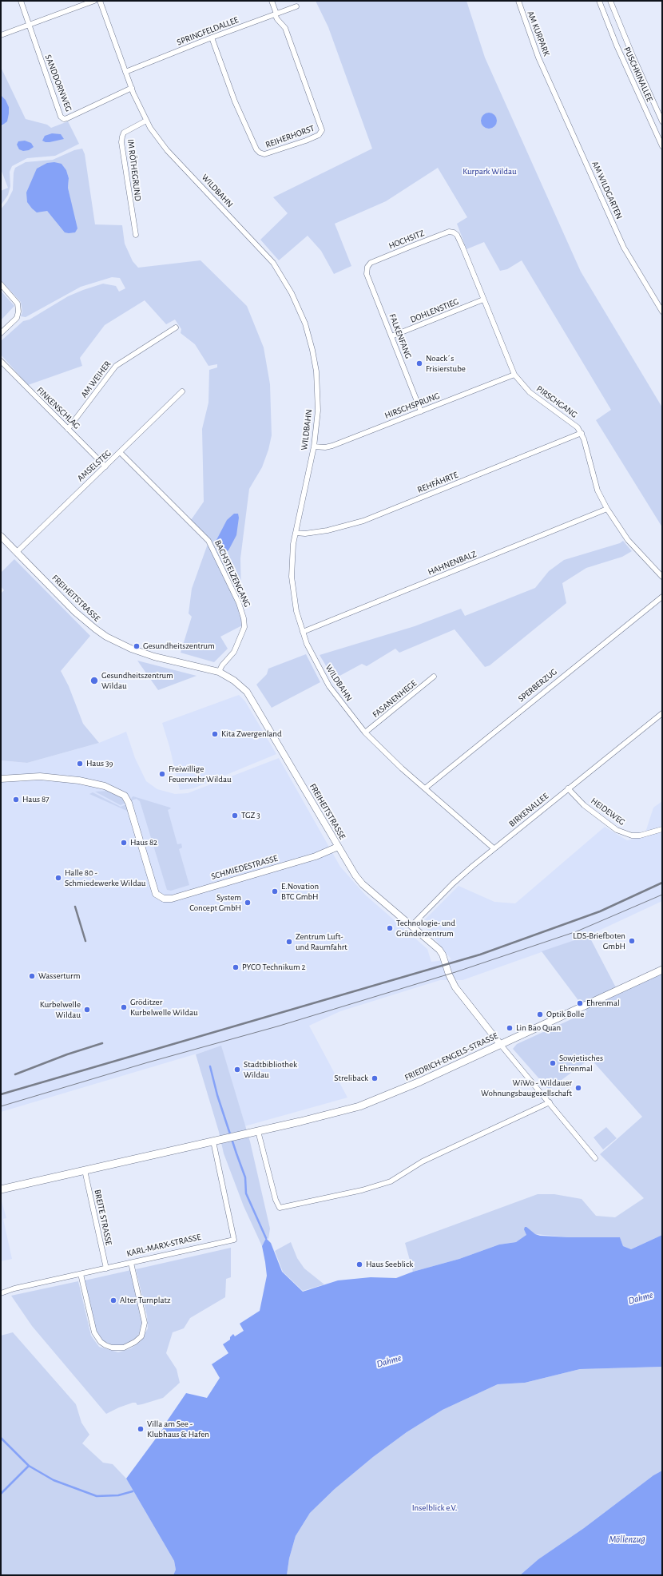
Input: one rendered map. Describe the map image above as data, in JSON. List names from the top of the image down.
{
  "streets": {
    "main road": ["FRIEDRICH-ENGELS-STRASSE"],
    "street": [
      "SPRINGFELDALLEE",
      "AM KURPARK",
      "PUSCHKINALLEE",
      "SANDDORNWEG",
      "REIHERHORST",
      "IM RÖTHEGRUND",
      "AM WILDGARTEN",
      "WILDBAHN",
      "HOCHSITZ",
      "DOHLENSTIEG",
      "FALKENFANG",
      "AM WEIHER",
      "PIRSCHGANG",
      "HIRSCHSPRUNG",
      "FINKENSCHLAG",
      "AMSELSTEG",
      "REHFÄHRTE",
      "HAHNENBALZ",
      "BACHSTELZENGANG",
      "FREIHEITSTRASSE",
      "SPERBERZUG",
      "FASANENHEGE",
      "BIRKENALLEE",
      "HEIDEWEG",
      "SCHMIEDESTRASSE",
      "BREITE STRASSE",
      "KARL-MARX-STRASSE"
    ]
  },
  "crossings": [
    ["SPRINGFELDALLEE", "REIHERHORST"],
    ["SPRINGFELDALLEE", "WILDBAHN"],
    ["AM KURPARK", "AM WILDGARTEN"],
    ["SANDDORNWEG", "WILDBAHN"],
    ["IM RÖTHEGRUND", "WILDBAHN"],
    ["WILDBAHN", "HIRSCHSPRUNG"],
    ["WILDBAHN", "REHFÄHRTE"],
    ["WILDBAHN", "HAHNENBALZ"],
    ["WILDBAHN", "SPERBERZUG"],
    ["WILDBAHN", "FASANENHEGE"],
    ["WILDBAHN", "BIRKENALLEE"],
    ["HOCHSITZ", "FALKENFANG"],
    ["HOCHSITZ", "PIRSCHGANG"],
    ["DOHLENSTIEG", "FALKENFANG"],
    ["DOHLENSTIEG", "PIRSCHGANG"],
    ["FALKENFANG", "HIRSCHSPRUNG"],
    ["AM WEIHER", "FINKENSCHLAG"],
    ["PIRSCHGANG", "HIRSCHSPRUNG"],
    ["PIRSCHGANG", "REHFÄHRTE"],
    ["PIRSCHGANG", "HAHNENBALZ"],
    ["FINKENSCHLAG", "AMSELSTEG"],
    ["AMSELSTEG", "BACHSTELZENGANG"],
    ["AMSELSTEG", "FREIHEITSTRASSE"],
    ["BACHSTELZENGANG", "FREIHEITSTRASSE"],
    ["FREIHEITSTRASSE", "BIRKENALLEE"],
    ["FREIHEITSTRASSE", "SCHMIEDESTRASSE"],
    ["FREIHEITSTRASSE", "FRIEDRICH-ENGELS-STRASSE"],
    ["BIRKENALLEE", "HEIDEWEG"],
    ["FRIEDRICH-ENGELS-STRASSE", "KARL-MARX-STRASSE"],
    ["BREITE STRASSE", "KARL-MARX-STRASSE"]
  ],
  "water": ["Dahme", "Möllenzug"],
  "parks": ["Kurpark Wildau", "Inselblick e.V."],
  "places": [
    "Noack´s Frisierstube",
    "Gesundheitszentrum",
    "Gesundheitszentrum Wildau",
    "Kita Zwergenland",
    "Haus 39",
    "Freiwillige Feuerwehr Wildau",
    "Haus 87",
    "TGZ 3",
    "Haus 82",
    "Halle 80 - Schmiedewerke Wildau",
    "E.Novation BTC GmbH",
    "System Concept GmbH",
    "Technologie- und Gründerzentrum",
    "LDS-Briefboten GmbH",
    "Zentrum Luft- und Raumfahrt",
    "PYCO Technikum 2",
    "Wasserturm",
    "Ehrenmal",
    "Gröditzer Kurbelwelle Wildau",
    "Kurbelwelle Wildau",
    "Optik Bolle",
    "Lin Bao Quan",
    "Sowjetisches Ehrenmal",
    "Stadtbibliothek Wildau",
    "Streliback",
    "WiWo - Wildauer Wohnungsbaugesellschaft",
    "Haus Seeblick",
    "Alter Turnplatz",
    "Villa am See - Klubhaus & Hafen"
  ]
}
